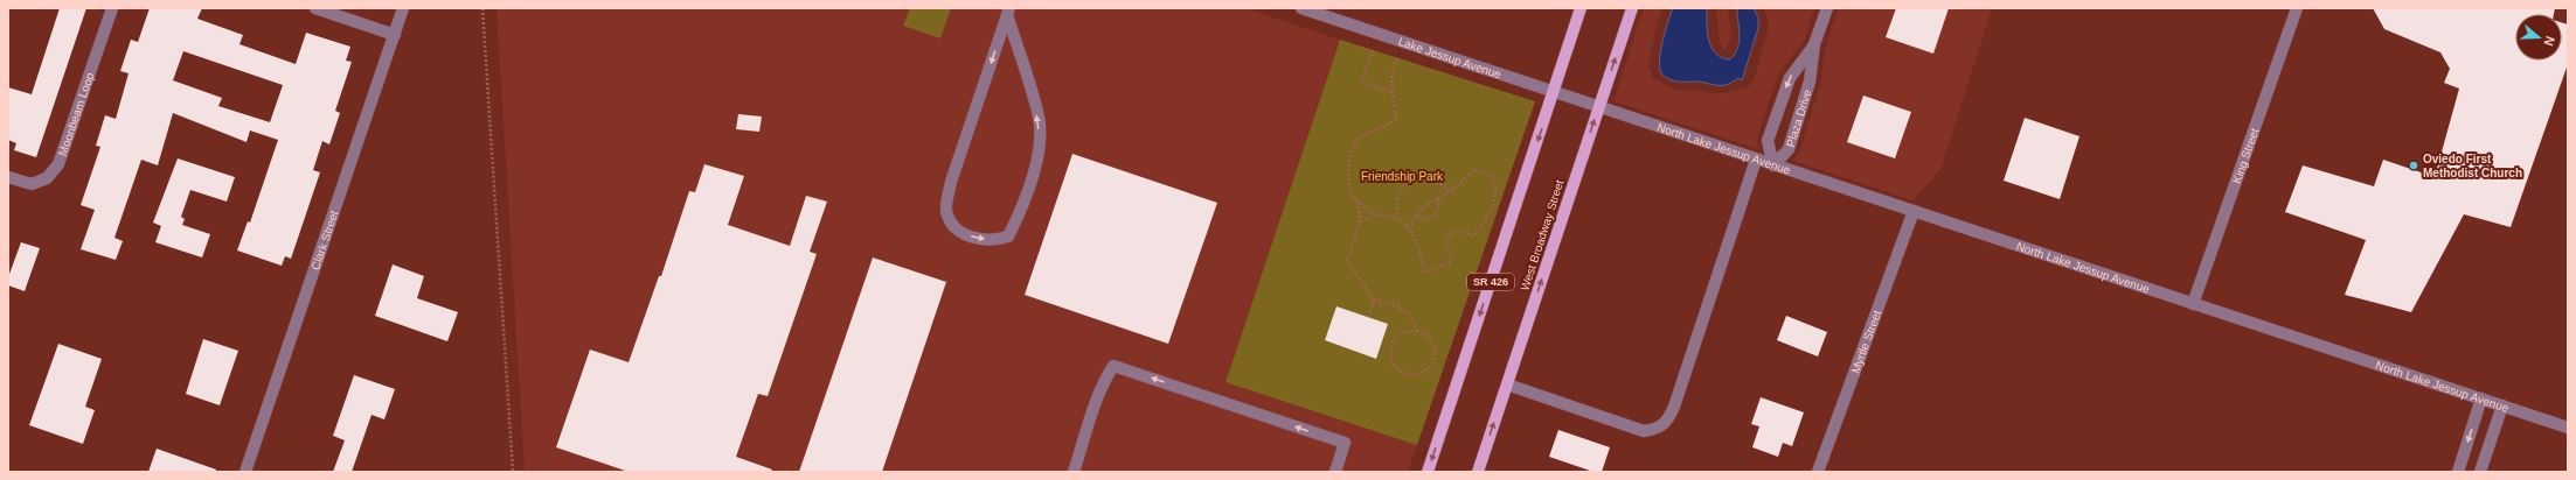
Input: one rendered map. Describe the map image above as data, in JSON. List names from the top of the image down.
{
  "streets": {
    "main road": ["West Broadway Street", "SR 426"],
    "street": [
      "Lake Jessup Avenue",
      "Moonbeam Loop",
      "Plaza Drive",
      "North Lake Jessup Avenue",
      "King Street",
      "Clark Street",
      "Myrtle Street"
    ]
  },
  "crossings": [
    ["Lake Jessup Avenue", "North Lake Jessup Avenue"],
    ["Lake Jessup Avenue", "West Broadway Street"],
    ["Lake Jessup Avenue", "SR 426"],
    ["Plaza Drive", "North Lake Jessup Avenue"],
    ["North Lake Jessup Avenue", "King Street"],
    ["North Lake Jessup Avenue", "West Broadway Street"],
    ["North Lake Jessup Avenue", "Myrtle Street"]
  ],
  "parks": ["Friendship Park"],
  "places": ["Oviedo First Methodist Church"],
  "north": "right"
}
